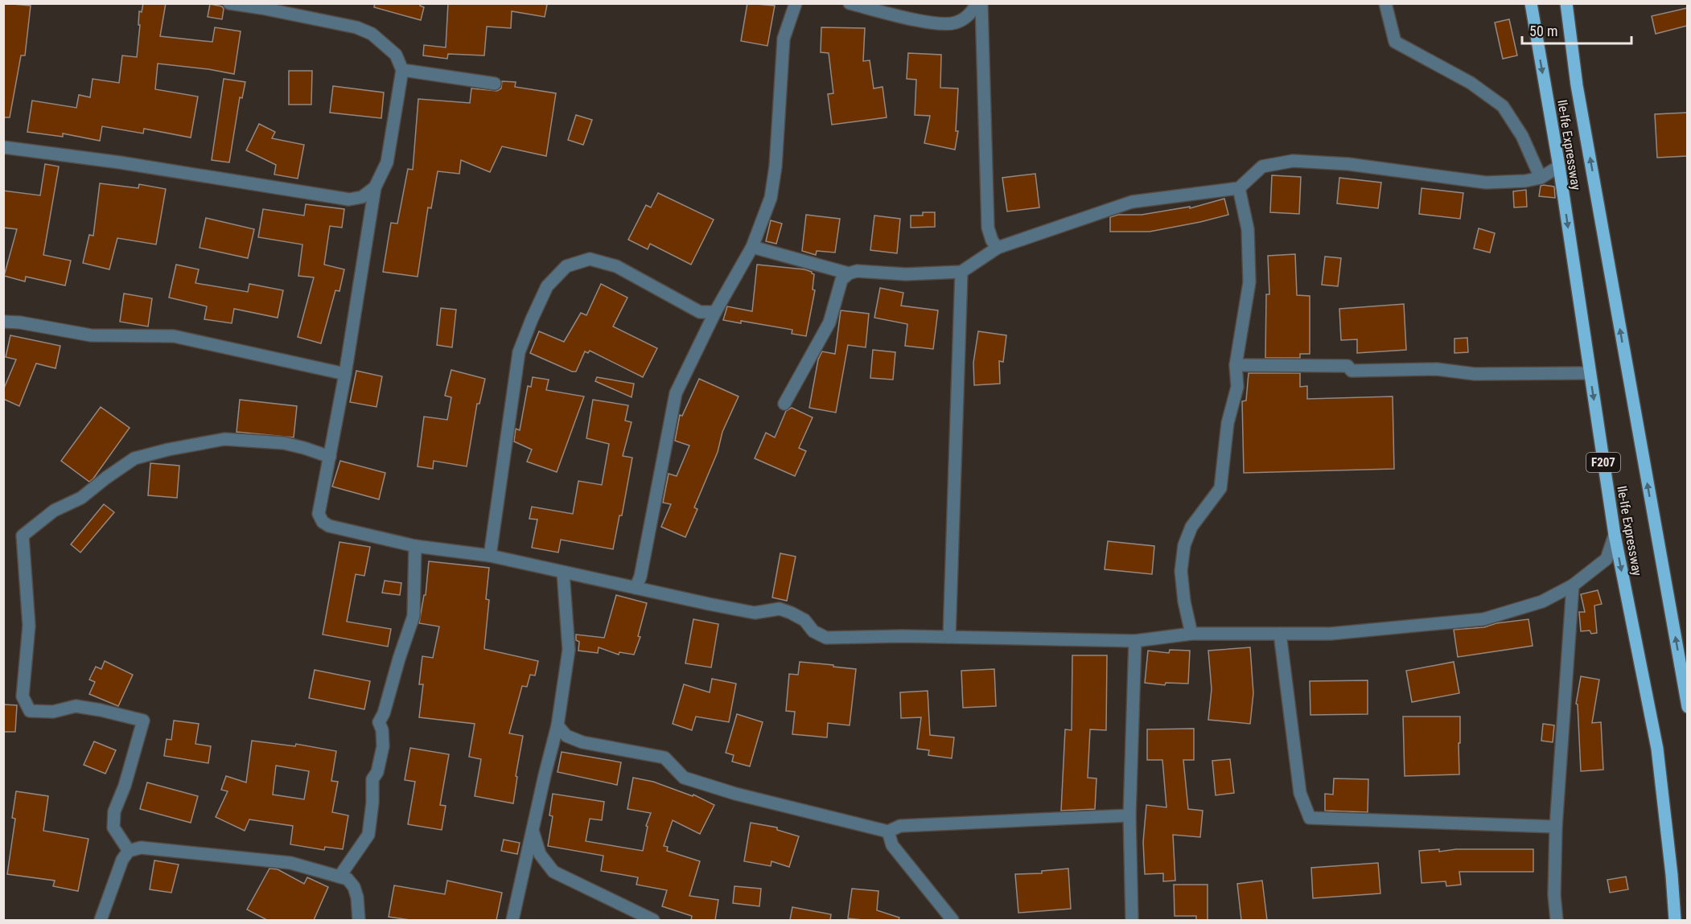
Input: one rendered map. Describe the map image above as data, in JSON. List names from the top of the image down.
{
  "streets": {
    "main road": ["Ile-Ife Expressway", "F207"]
  },
  "scale_bar": "50 m"
}
